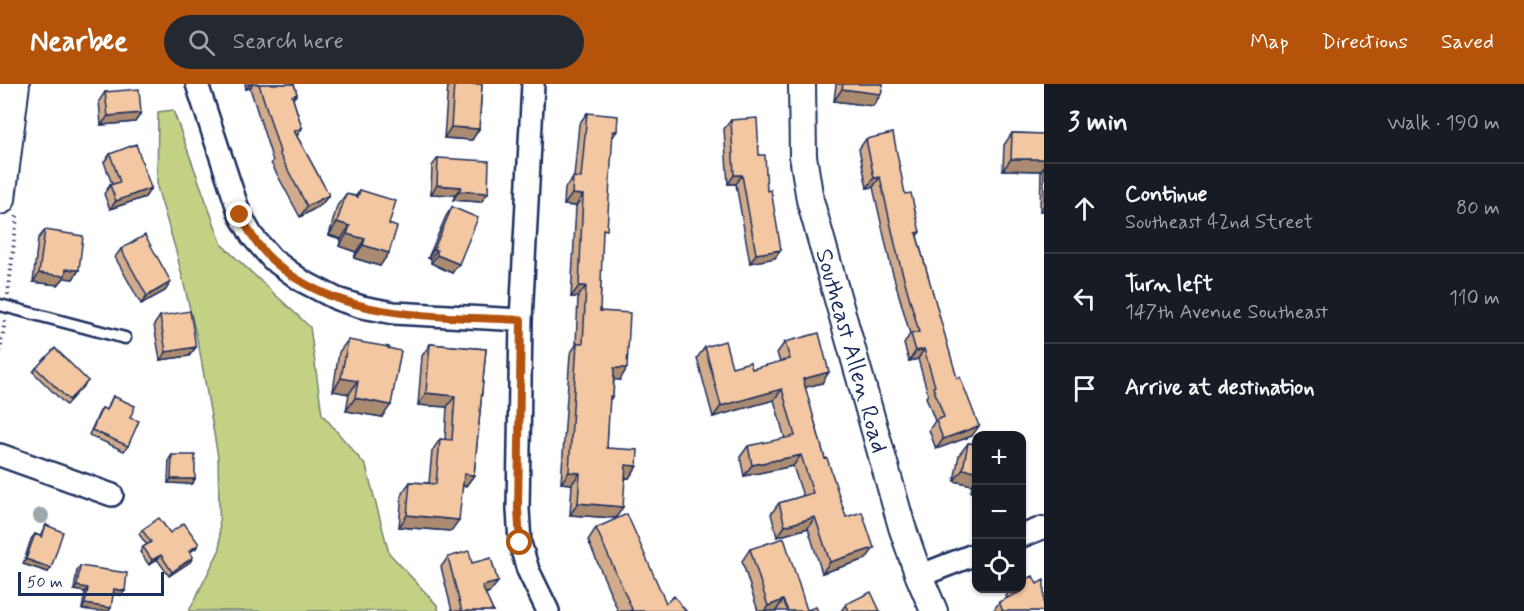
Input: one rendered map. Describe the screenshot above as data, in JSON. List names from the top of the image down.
{
  "streets": {
    "street": ["Southeast Allen Road"]
  },
  "scale_bar": "50 m",
  "page": {
    "header": "Nearbee",
    "search": "Search here",
    "nav": ["Map", "Directions", "Saved"],
    "heading": ["3 min", "Walk · 190 m"],
    "list": [
      ["Continue", "Southeast 42nd Street", "80 m"],
      ["Turn left", "147th Avenue Southeast", "110 m"],
      "Arrive at destination"
    ],
    "map_buttons": ["+", "−"],
    "scale": "50 m"
  }
}
